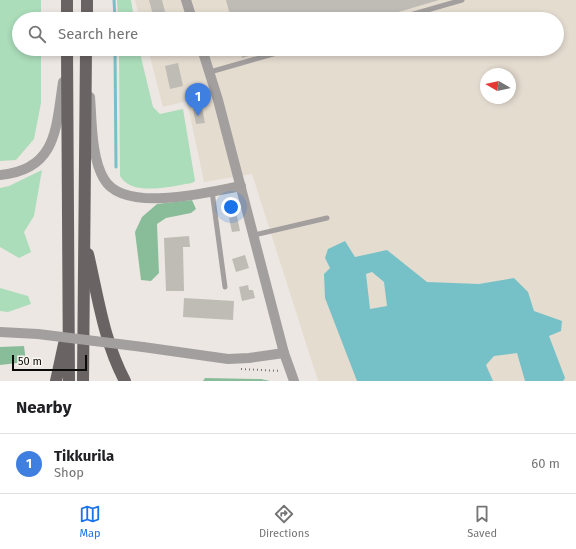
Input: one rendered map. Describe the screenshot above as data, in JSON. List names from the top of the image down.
{
  "scale_bar": "50 m",
  "north": "left",
  "page": {
    "search": "Search here",
    "pins": "1",
    "scale": "50 m",
    "heading": "Nearby",
    "list": [
      {
        "mark": "1",
        "name": "Tikkurila",
        "note": "Shop",
        "value": "60 m"
      }
    ],
    "nav": ["Map", "Directions", "Saved"]
  }
}
